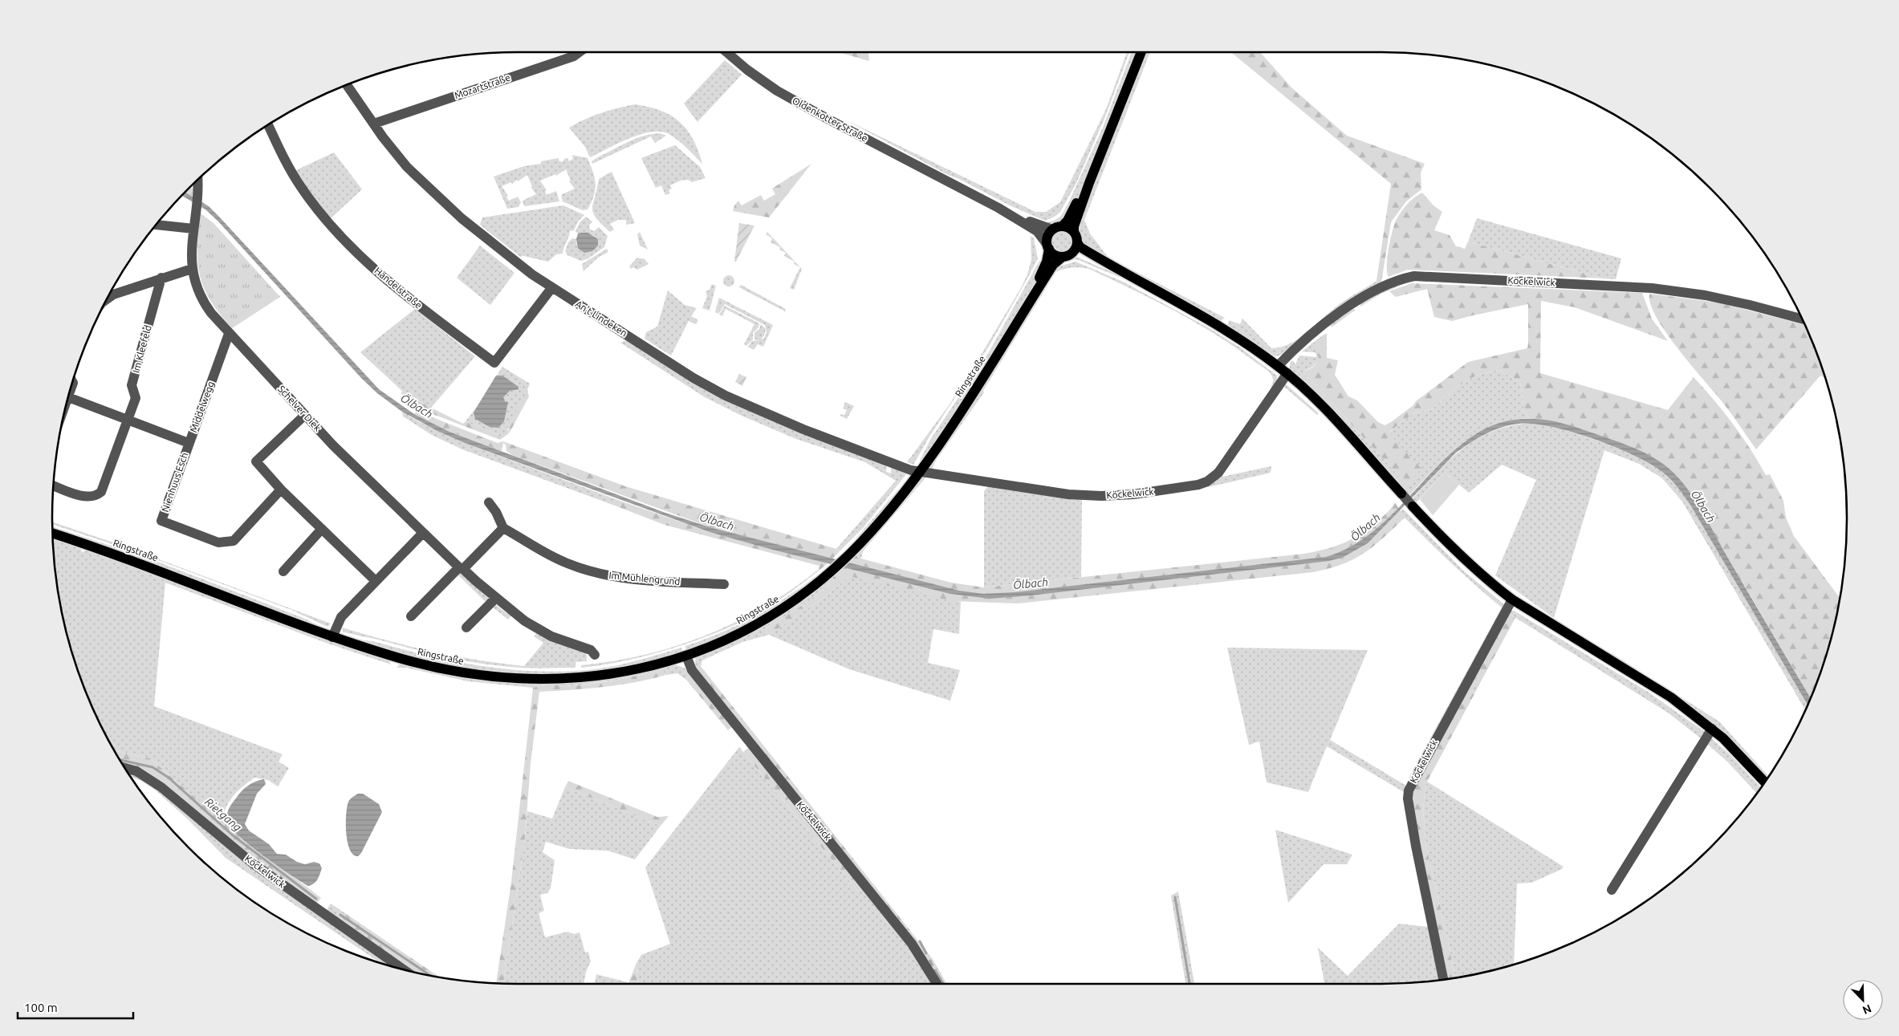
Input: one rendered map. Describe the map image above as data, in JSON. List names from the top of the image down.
{
  "streets": {
    "main road": ["Ringstraße"],
    "street": [
      "Mozartstraße",
      "Oldenkotter Straße",
      "Köckelwick",
      "Händelstraße",
      "An't Lindeken",
      "Im Kleefeld",
      "Middelwegg",
      "Schelver Diek",
      "Nienhuus Esch",
      "Im Mühlengrund"
    ]
  },
  "crossings": [
    ["Mozartstraße", "An't Lindeken"],
    ["Köckelwick", "An't Lindeken"],
    ["Köckelwick", "Ringstraße"],
    ["Händelstraße", "An't Lindeken"],
    ["An't Lindeken", "Ringstraße"],
    ["Im Kleefeld", "Middelwegg"],
    ["Middelwegg", "Schelver Diek"],
    ["Middelwegg", "Nienhuus Esch"]
  ],
  "water": ["Ölbach", "Rietgang"],
  "scale_bar": "100 m",
  "north": "bottom right"
}
